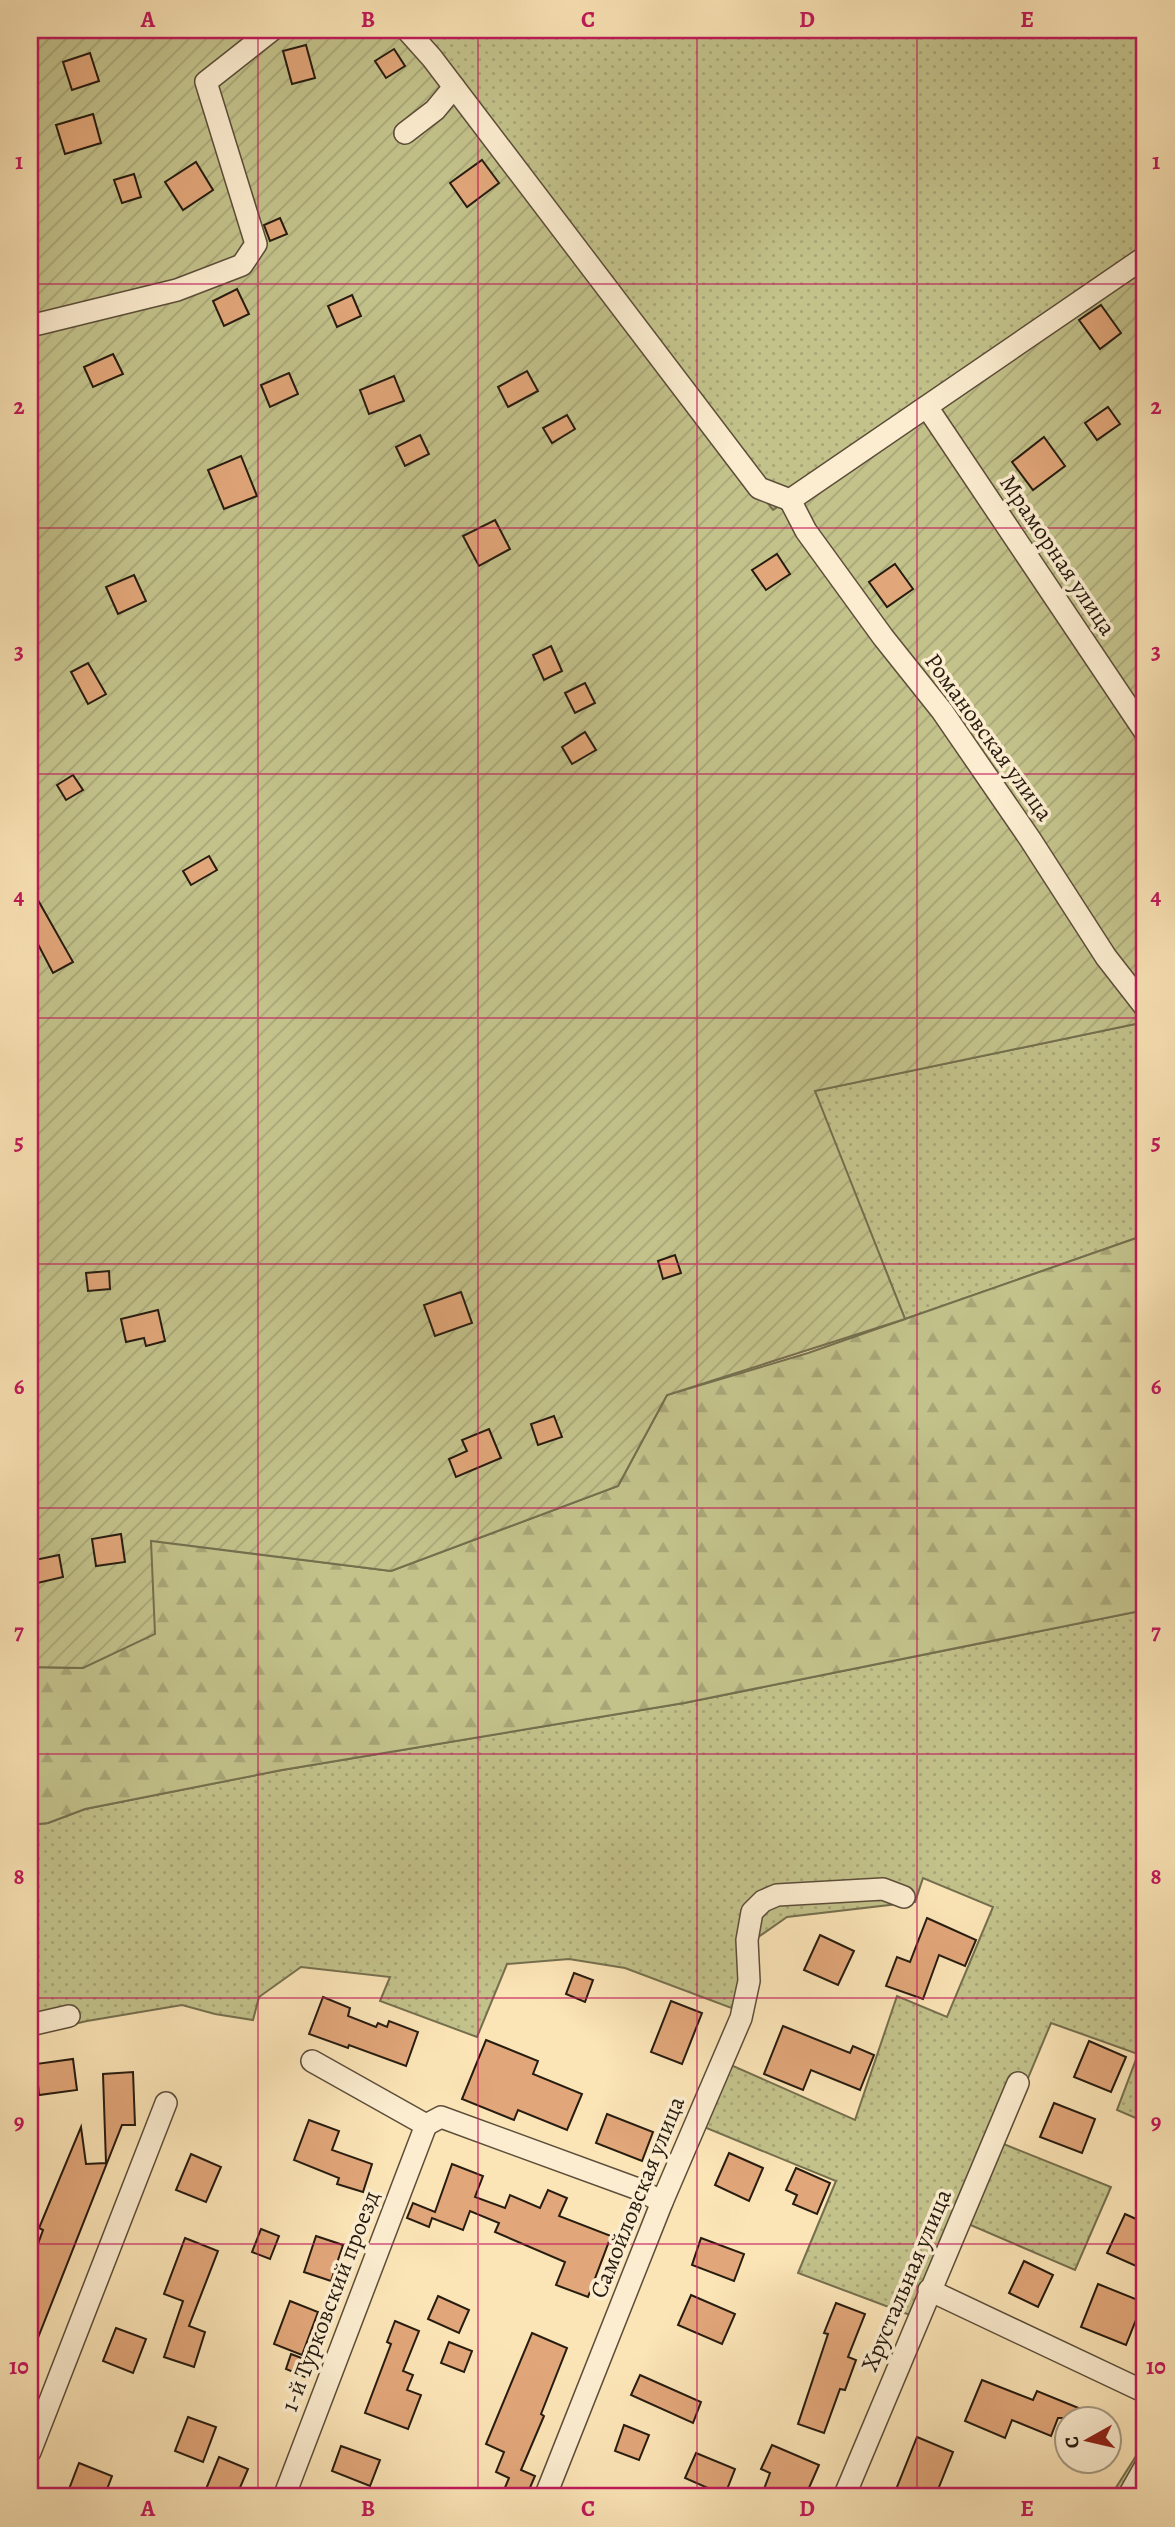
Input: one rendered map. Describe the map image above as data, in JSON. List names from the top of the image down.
{
  "streets": {
    "street": [
      "Мраморная улица",
      "Романовская улица",
      "Самойловская улица",
      "Хрустальная улица",
      "1-й Турковский проезд"
    ]
  },
  "north": "left",
  "grid": {
    "columns": [
      "A",
      "B",
      "C",
      "D",
      "E"
    ],
    "rows": [
      "1",
      "2",
      "3",
      "4",
      "5",
      "6",
      "7",
      "8",
      "9",
      "10"
    ]
  }
}
